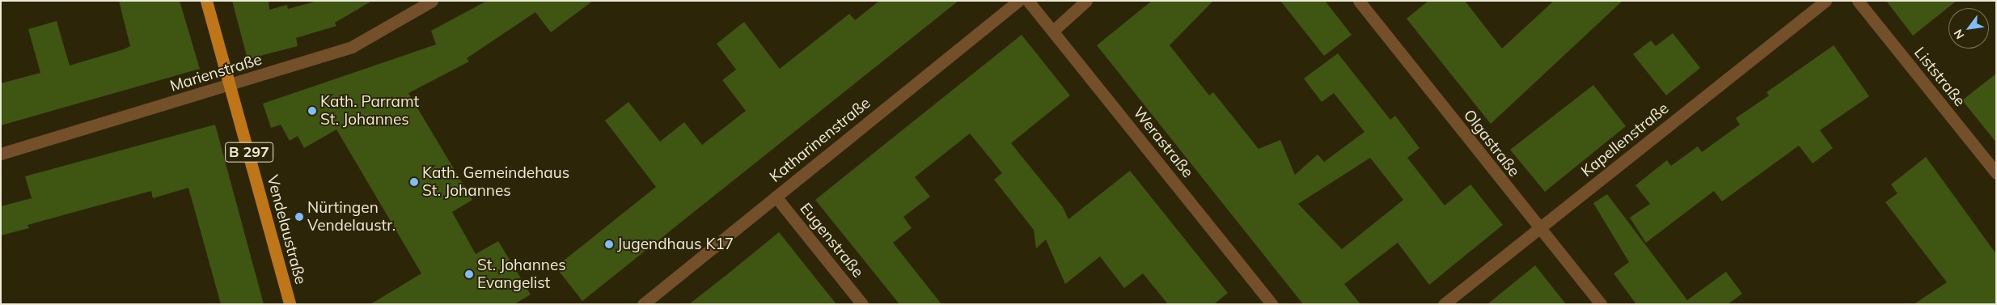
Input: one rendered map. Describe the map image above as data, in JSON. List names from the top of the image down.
{
  "streets": {
    "main road": ["B 297", "Vendelaustraße"],
    "street": [
      "Marienstraße",
      "Liststraße",
      "Katharinenstraße",
      "Kapellenstraße",
      "Werastraße",
      "Olgastraße",
      "Eugenstraße"
    ]
  },
  "crossings": [
    ["Marienstraße", "Vendelaustraße"],
    ["Katharinenstraße", "Eugenstraße"],
    ["Kapellenstraße", "Olgastraße"]
  ],
  "places": [
    "Kath. Parramt St. Johannes",
    "Kath. Gemeindehaus St. Johannes",
    "Nürtingen Vendelaustr.",
    "Jugendhaus K17",
    "St. Johannes Evangelist"
  ],
  "north": "bottom left"
}
